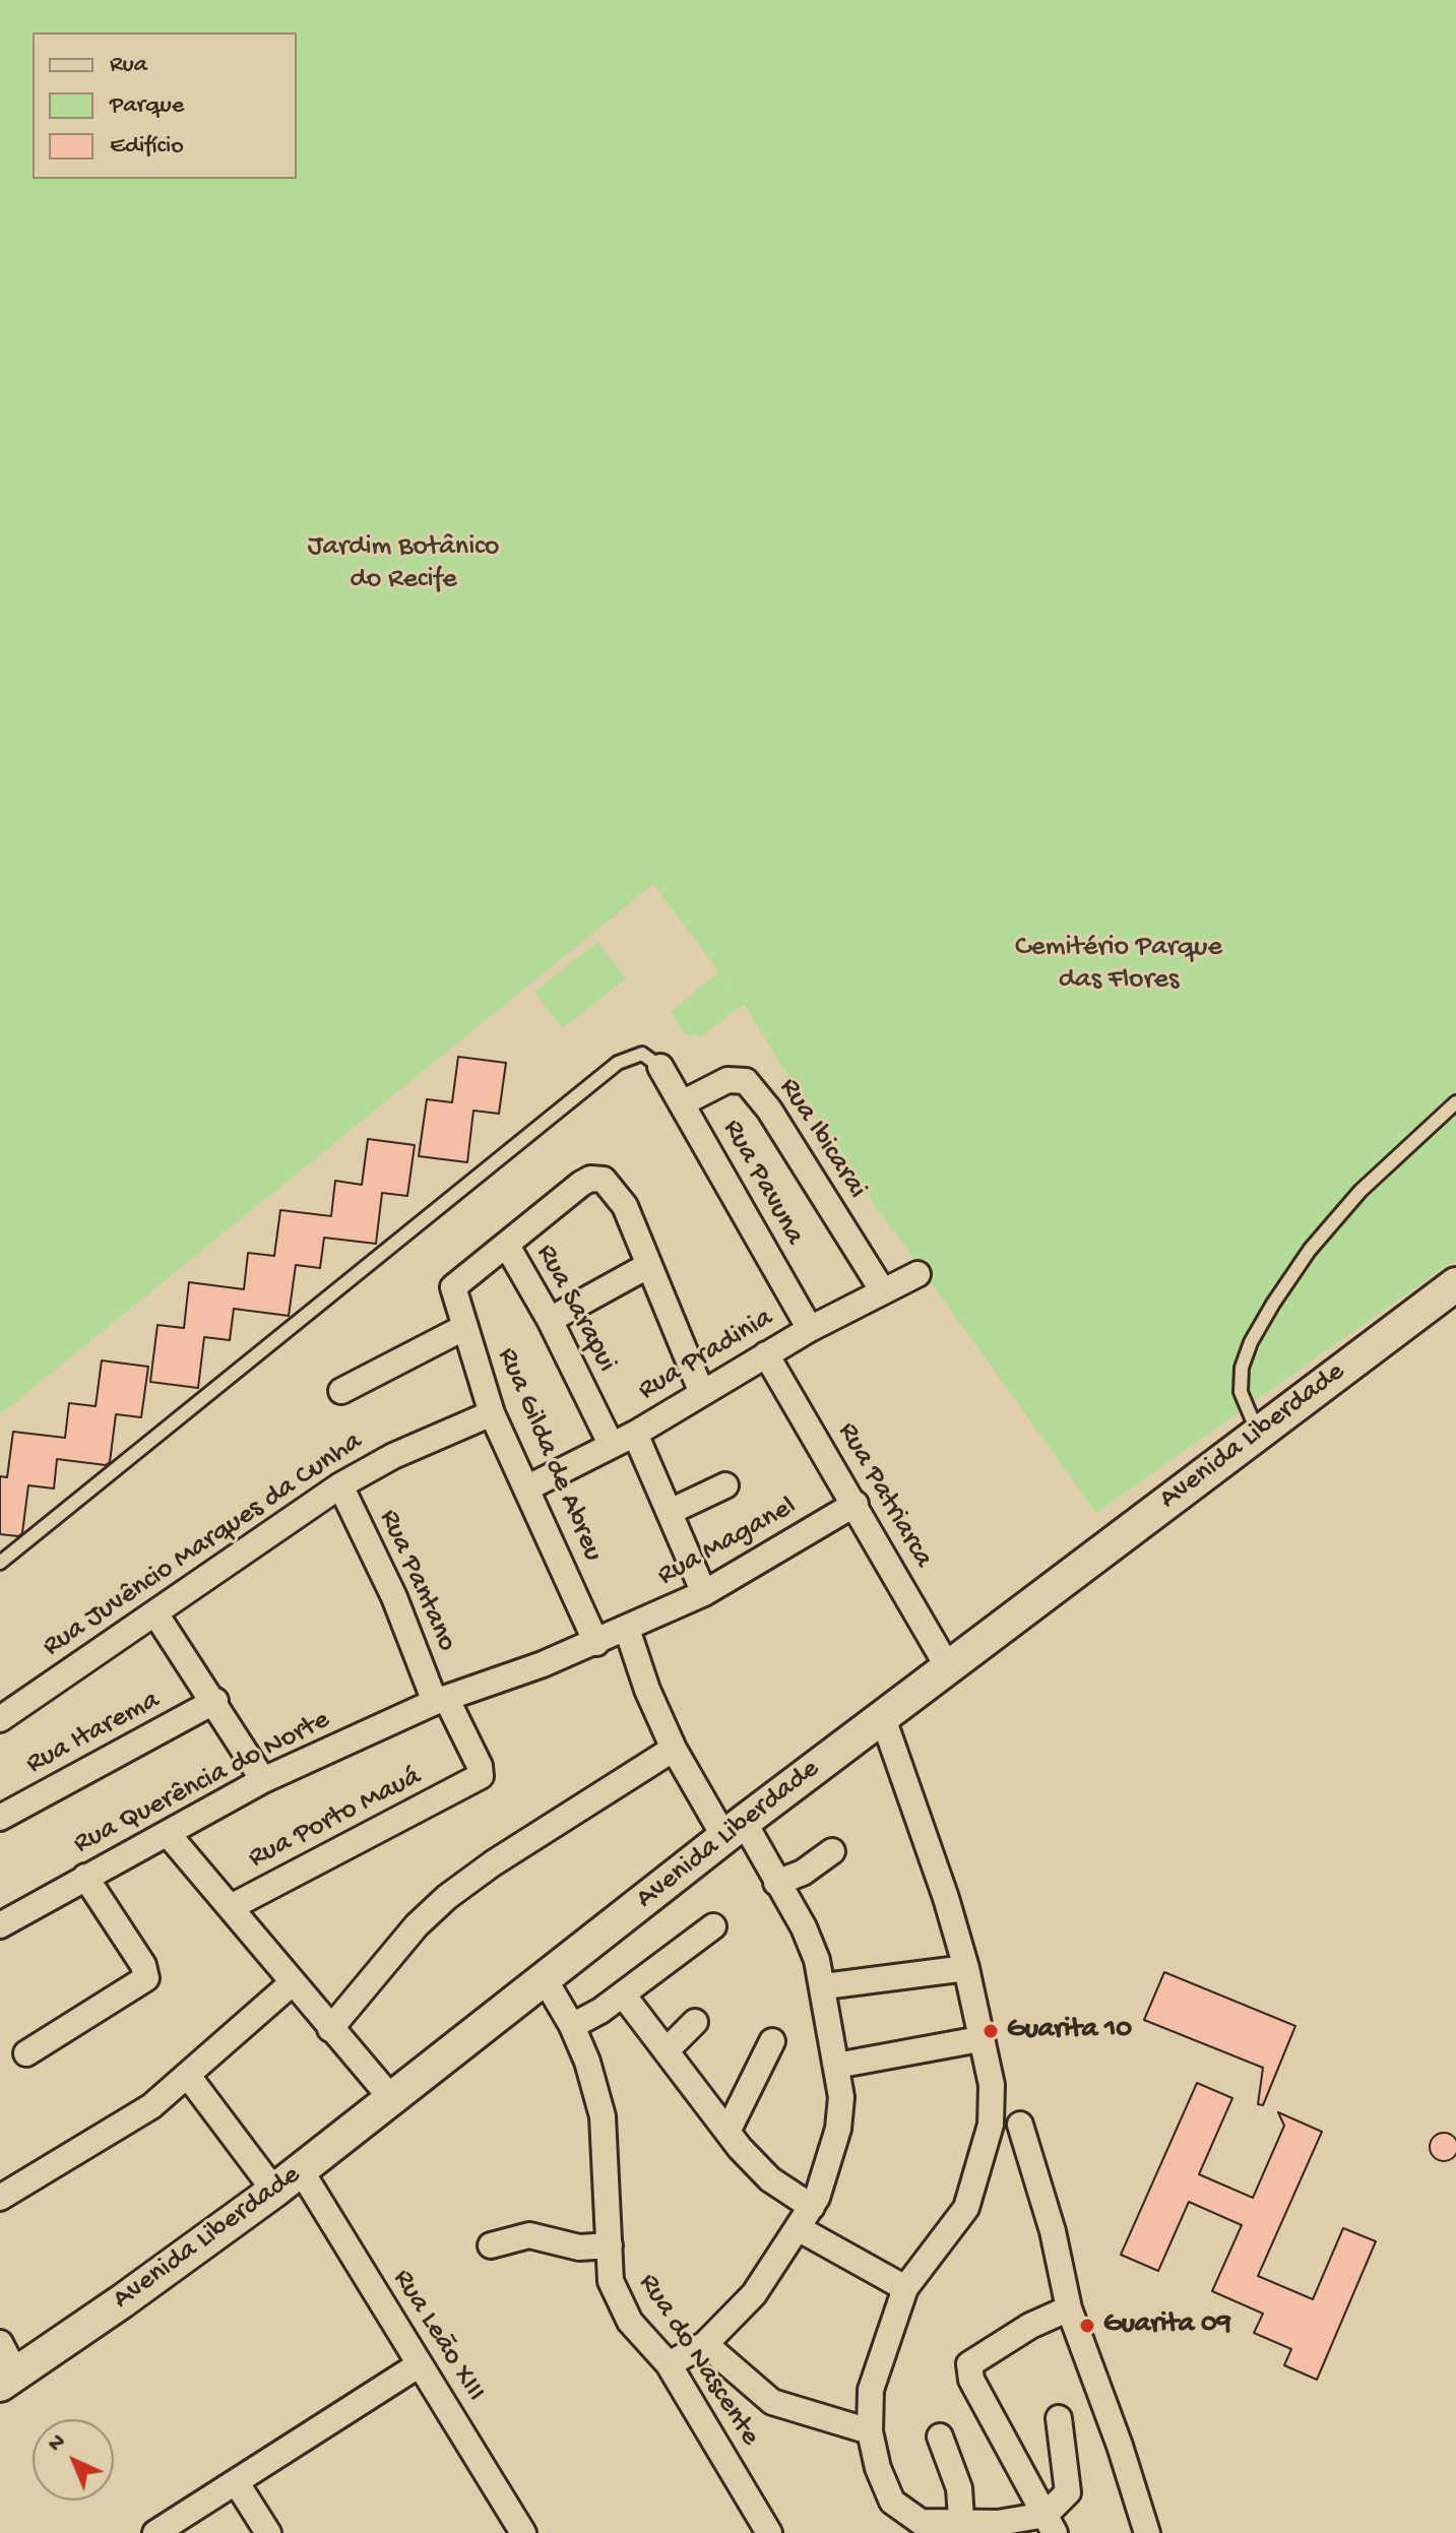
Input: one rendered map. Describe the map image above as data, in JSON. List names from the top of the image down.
{
  "streets": {
    "main road": ["Avenida Liberdade"],
    "street": [
      "Rua Ibicarai",
      "Rua Pavuna",
      "Rua Sarapui",
      "Rua Pradinia",
      "Rua Gilda de Abreu",
      "Rua Patriarca",
      "Rua Maganel",
      "Rua Juvêncio Marques da Cunha",
      "Rua Pantano",
      "Rua Itarema",
      "Rua Querência do Norte",
      "Rua Porto Mauá",
      "Rua Leão XIII",
      "Rua do Nascente"
    ]
  },
  "crossings": [
    ["Rua Ibicarai", "Rua Pavuna"],
    ["Rua Ibicarai", "Rua Pradinia"],
    ["Rua Pavuna", "Rua Pradinia"],
    ["Rua Sarapui", "Rua Pradinia"],
    ["Rua Sarapui", "Rua Gilda de Abreu"],
    ["Rua Pradinia", "Rua Gilda de Abreu"],
    ["Rua Pradinia", "Rua Patriarca"],
    ["Avenida Liberdade", "Rua Patriarca"],
    ["Avenida Liberdade", "Rua Leão XIII"],
    ["Avenida Liberdade", "Rua do Nascente"],
    ["Rua Gilda de Abreu", "Rua Maganel"],
    ["Rua Gilda de Abreu", "Rua Juvêncio Marques da Cunha"],
    ["Rua Patriarca", "Rua Maganel"],
    ["Rua Maganel", "Rua Pantano"],
    ["Rua Maganel", "Rua Querência do Norte"],
    ["Rua Juvêncio Marques da Cunha", "Rua Pantano"],
    ["Rua Pantano", "Rua Querência do Norte"],
    ["Rua Pantano", "Rua Porto Mauá"]
  ],
  "parks": ["Jardim Botânico do Recife", "Cemitério Parque das Flores"],
  "places": ["Guarita 10", "Guarita 09"],
  "legend": ["Rua", "Parque", "Edifício"],
  "north": "top left"
}
